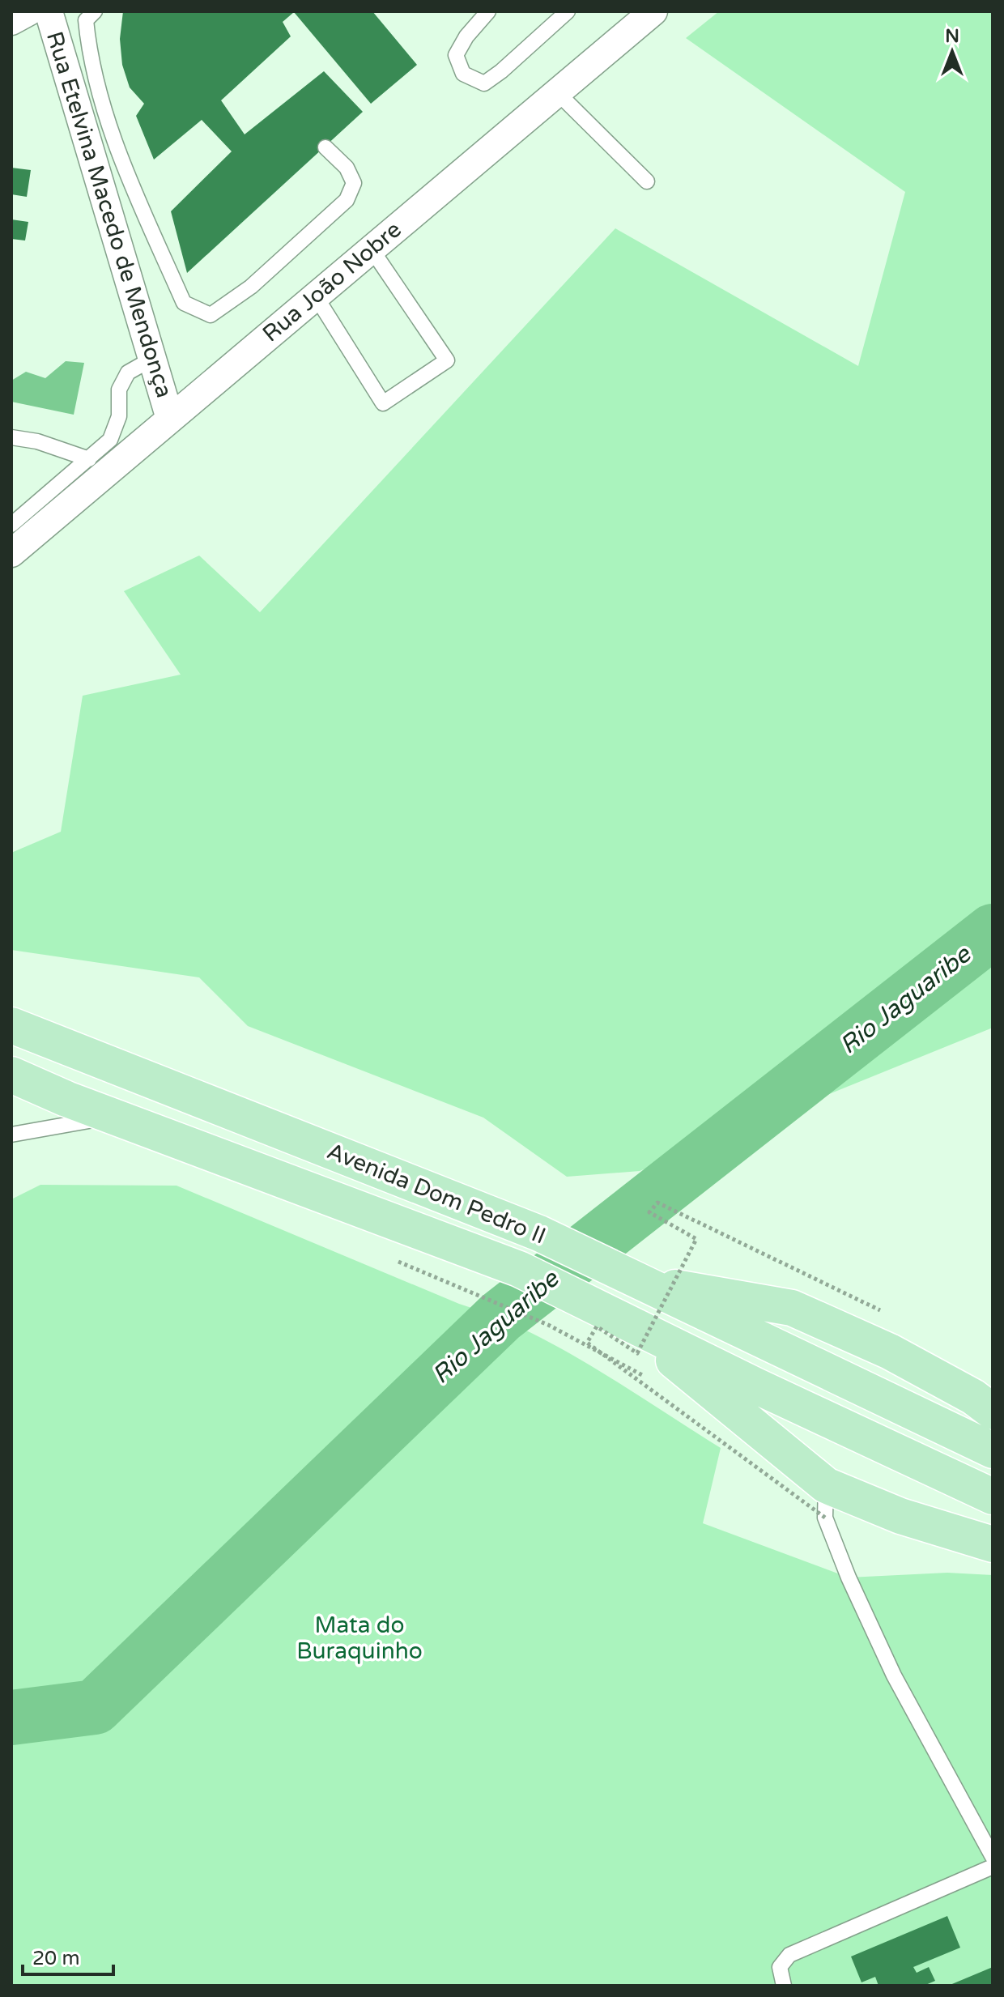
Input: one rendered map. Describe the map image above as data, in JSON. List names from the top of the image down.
{
  "streets": {
    "main road": ["Avenida Dom Pedro II"],
    "street": ["Rua Etelvina Macedo de Mendonça", "Rua João Nobre"]
  },
  "crossings": [
    ["Rua Etelvina Macedo de Mendonça", "Rua João Nobre"]
  ],
  "water": ["Rio Jaguaribe"],
  "parks": ["Mata do Buraquinho"],
  "scale_bar": "20 m",
  "north": "top"
}
